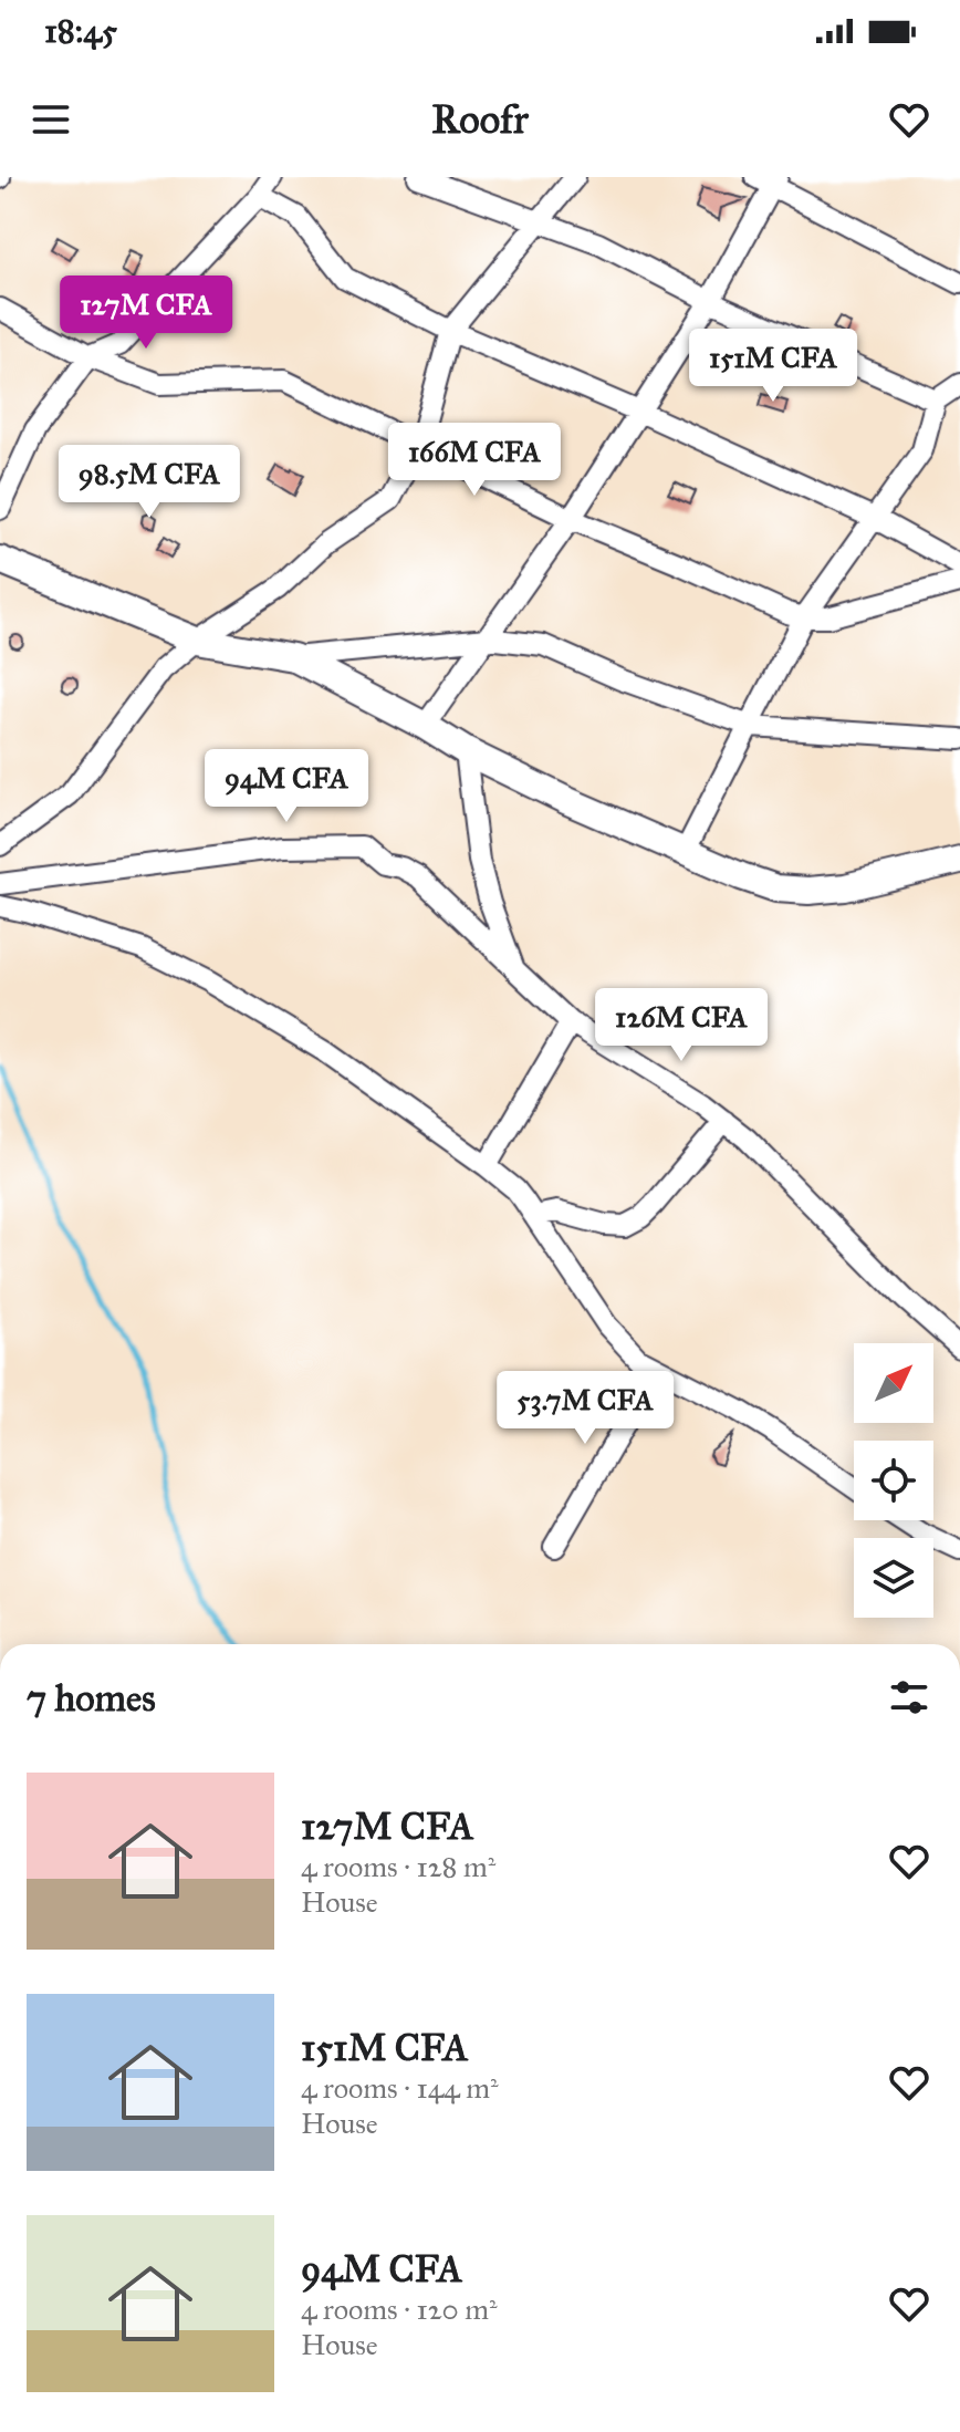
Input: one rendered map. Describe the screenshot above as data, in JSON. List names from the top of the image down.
{
  "north": "top right",
  "page": {
    "status": "18:45",
    "header": "Roofr",
    "price": [
      "127M CFA",
      "151M CFA",
      "166M CFA",
      "98.5M CFA",
      "94M CFA",
      "126M CFA",
      "53.7M CFA"
    ],
    "heading": "7 homes",
    "list": [
      {
        "name": "127M CFA",
        "note": "4 rooms · 128 m² · House"
      },
      {
        "name": "151M CFA",
        "note": "4 rooms · 144 m² · House"
      },
      {
        "name": "94M CFA",
        "note": "4 rooms · 120 m² · House"
      }
    ]
  }
}
